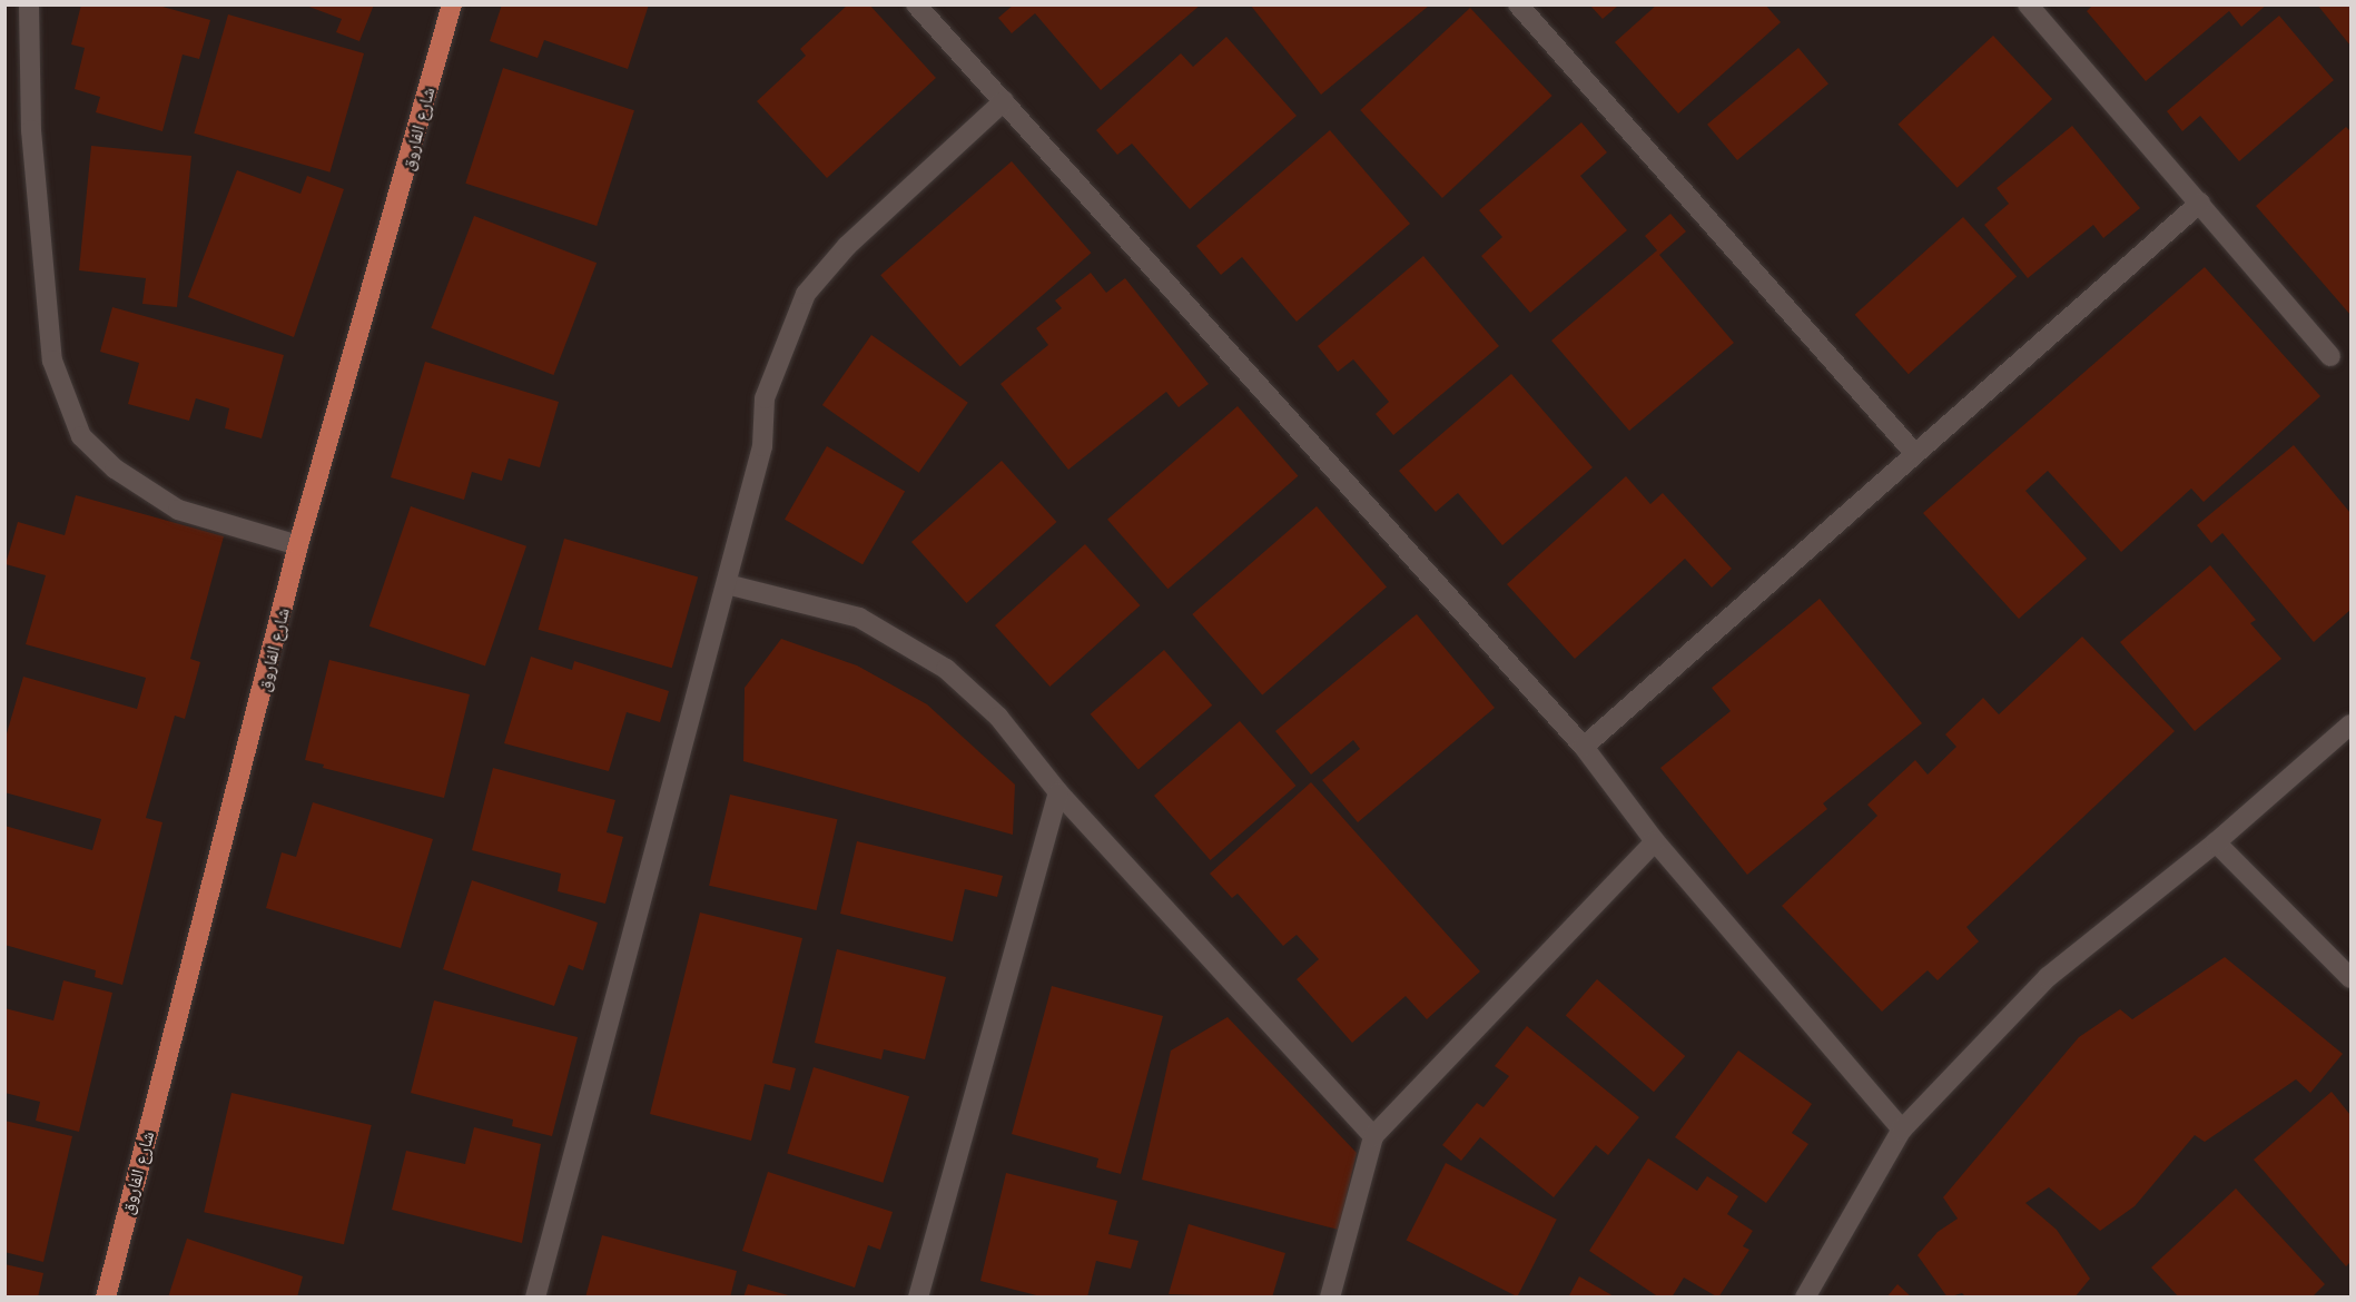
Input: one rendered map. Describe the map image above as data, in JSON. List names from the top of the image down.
{
  "streets": {
    "main road": ["شارع الفاروق"]
  }
}
